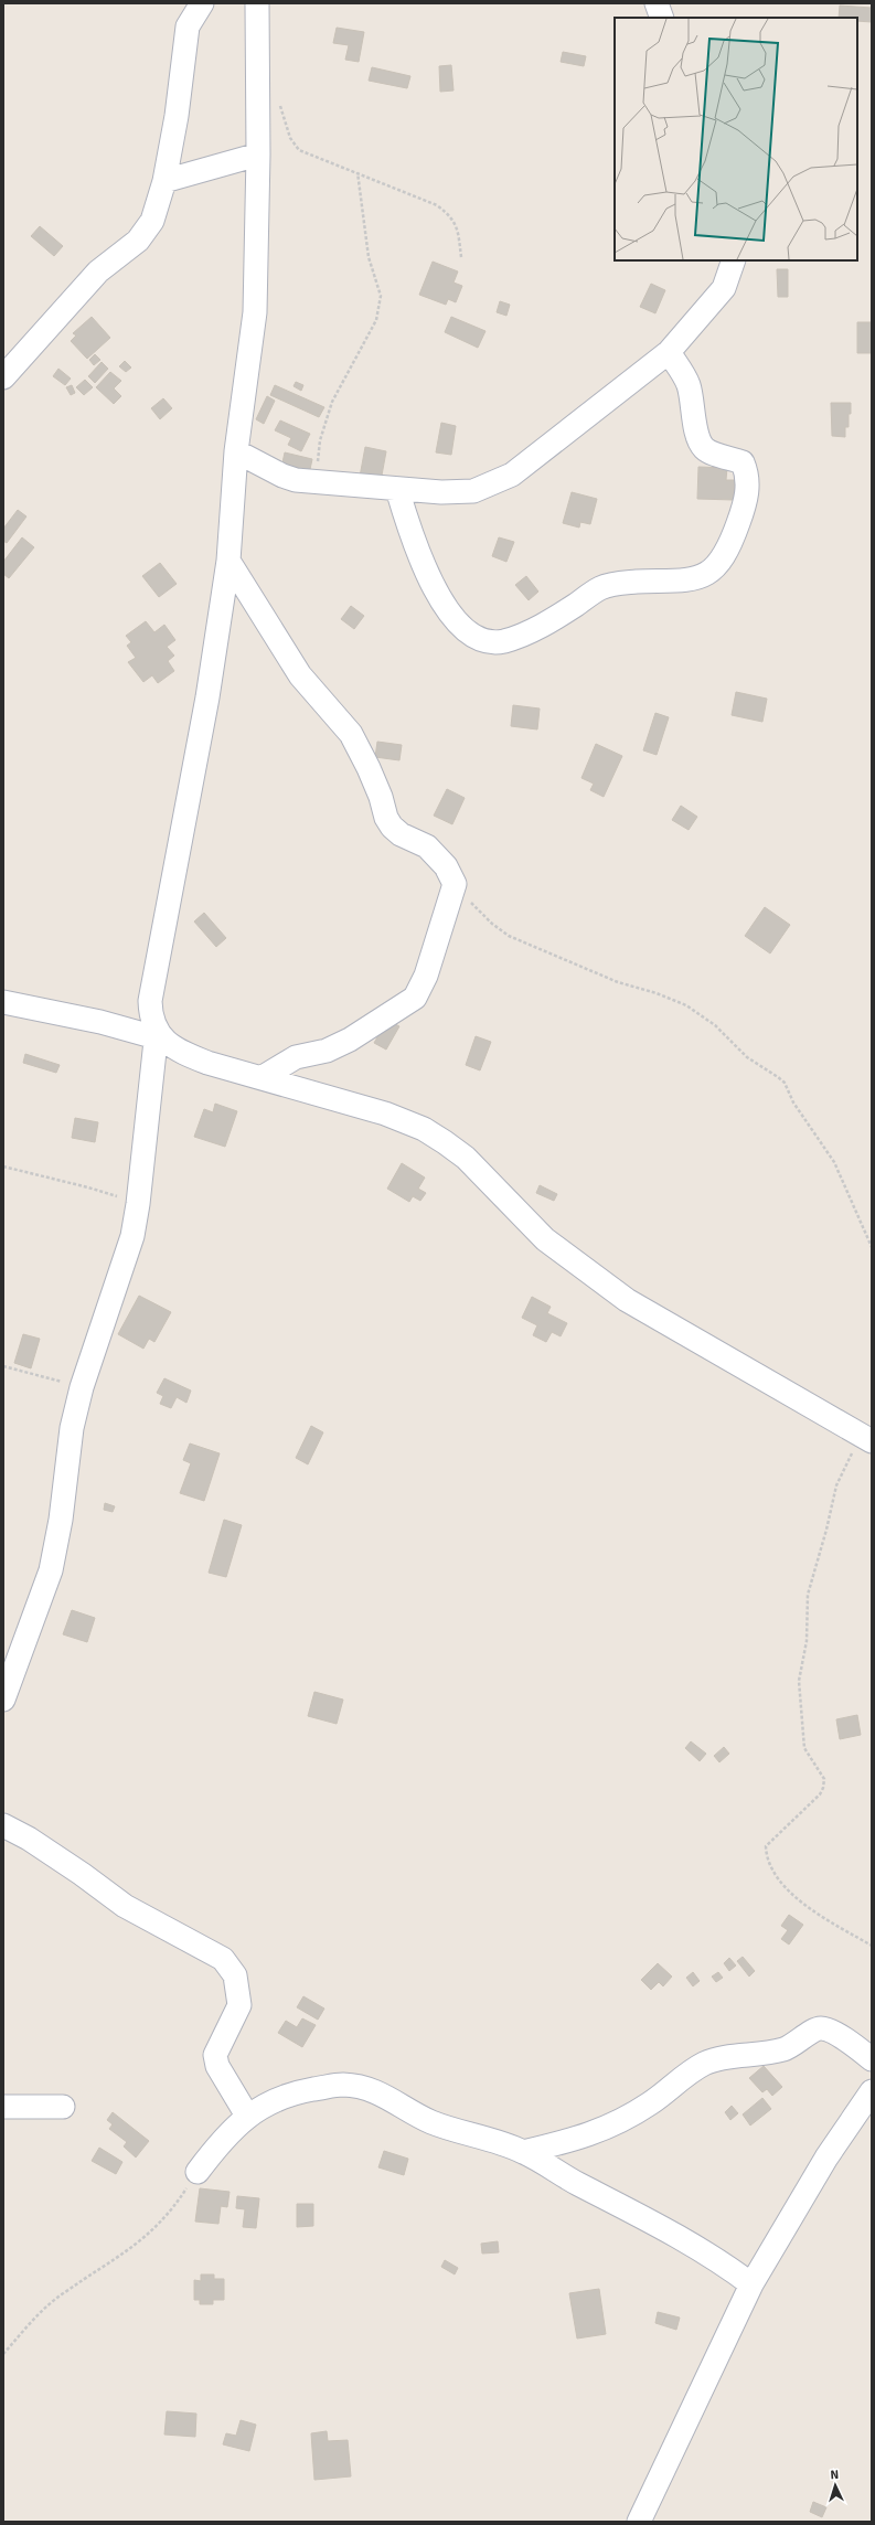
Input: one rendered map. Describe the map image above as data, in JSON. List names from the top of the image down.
{
  "north": "top"
}
